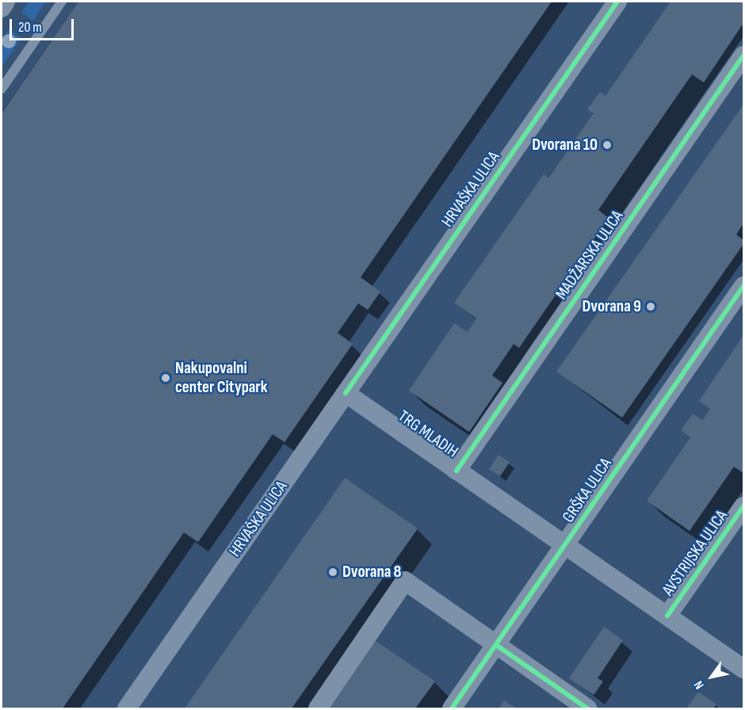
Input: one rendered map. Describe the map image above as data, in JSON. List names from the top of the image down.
{
  "streets": {
    "street": [
      "HRVAŠKA ULICA",
      "MADŽARSKA ULICA",
      "TRG MLADIH",
      "GRŠKA ULICA",
      "AVSTRIJSKA ULICA"
    ]
  },
  "crossings": [
    ["HRVAŠKA ULICA", "TRG MLADIH"],
    ["MADŽARSKA ULICA", "TRG MLADIH"],
    ["TRG MLADIH", "GRŠKA ULICA"],
    ["TRG MLADIH", "AVSTRIJSKA ULICA"]
  ],
  "places": [
    "Dvorana 10",
    "Dvorana 9",
    "Nakupovalni center Citypark",
    "Dvorana 8"
  ],
  "scale_bar": "20 m",
  "north": "bottom left"
}
